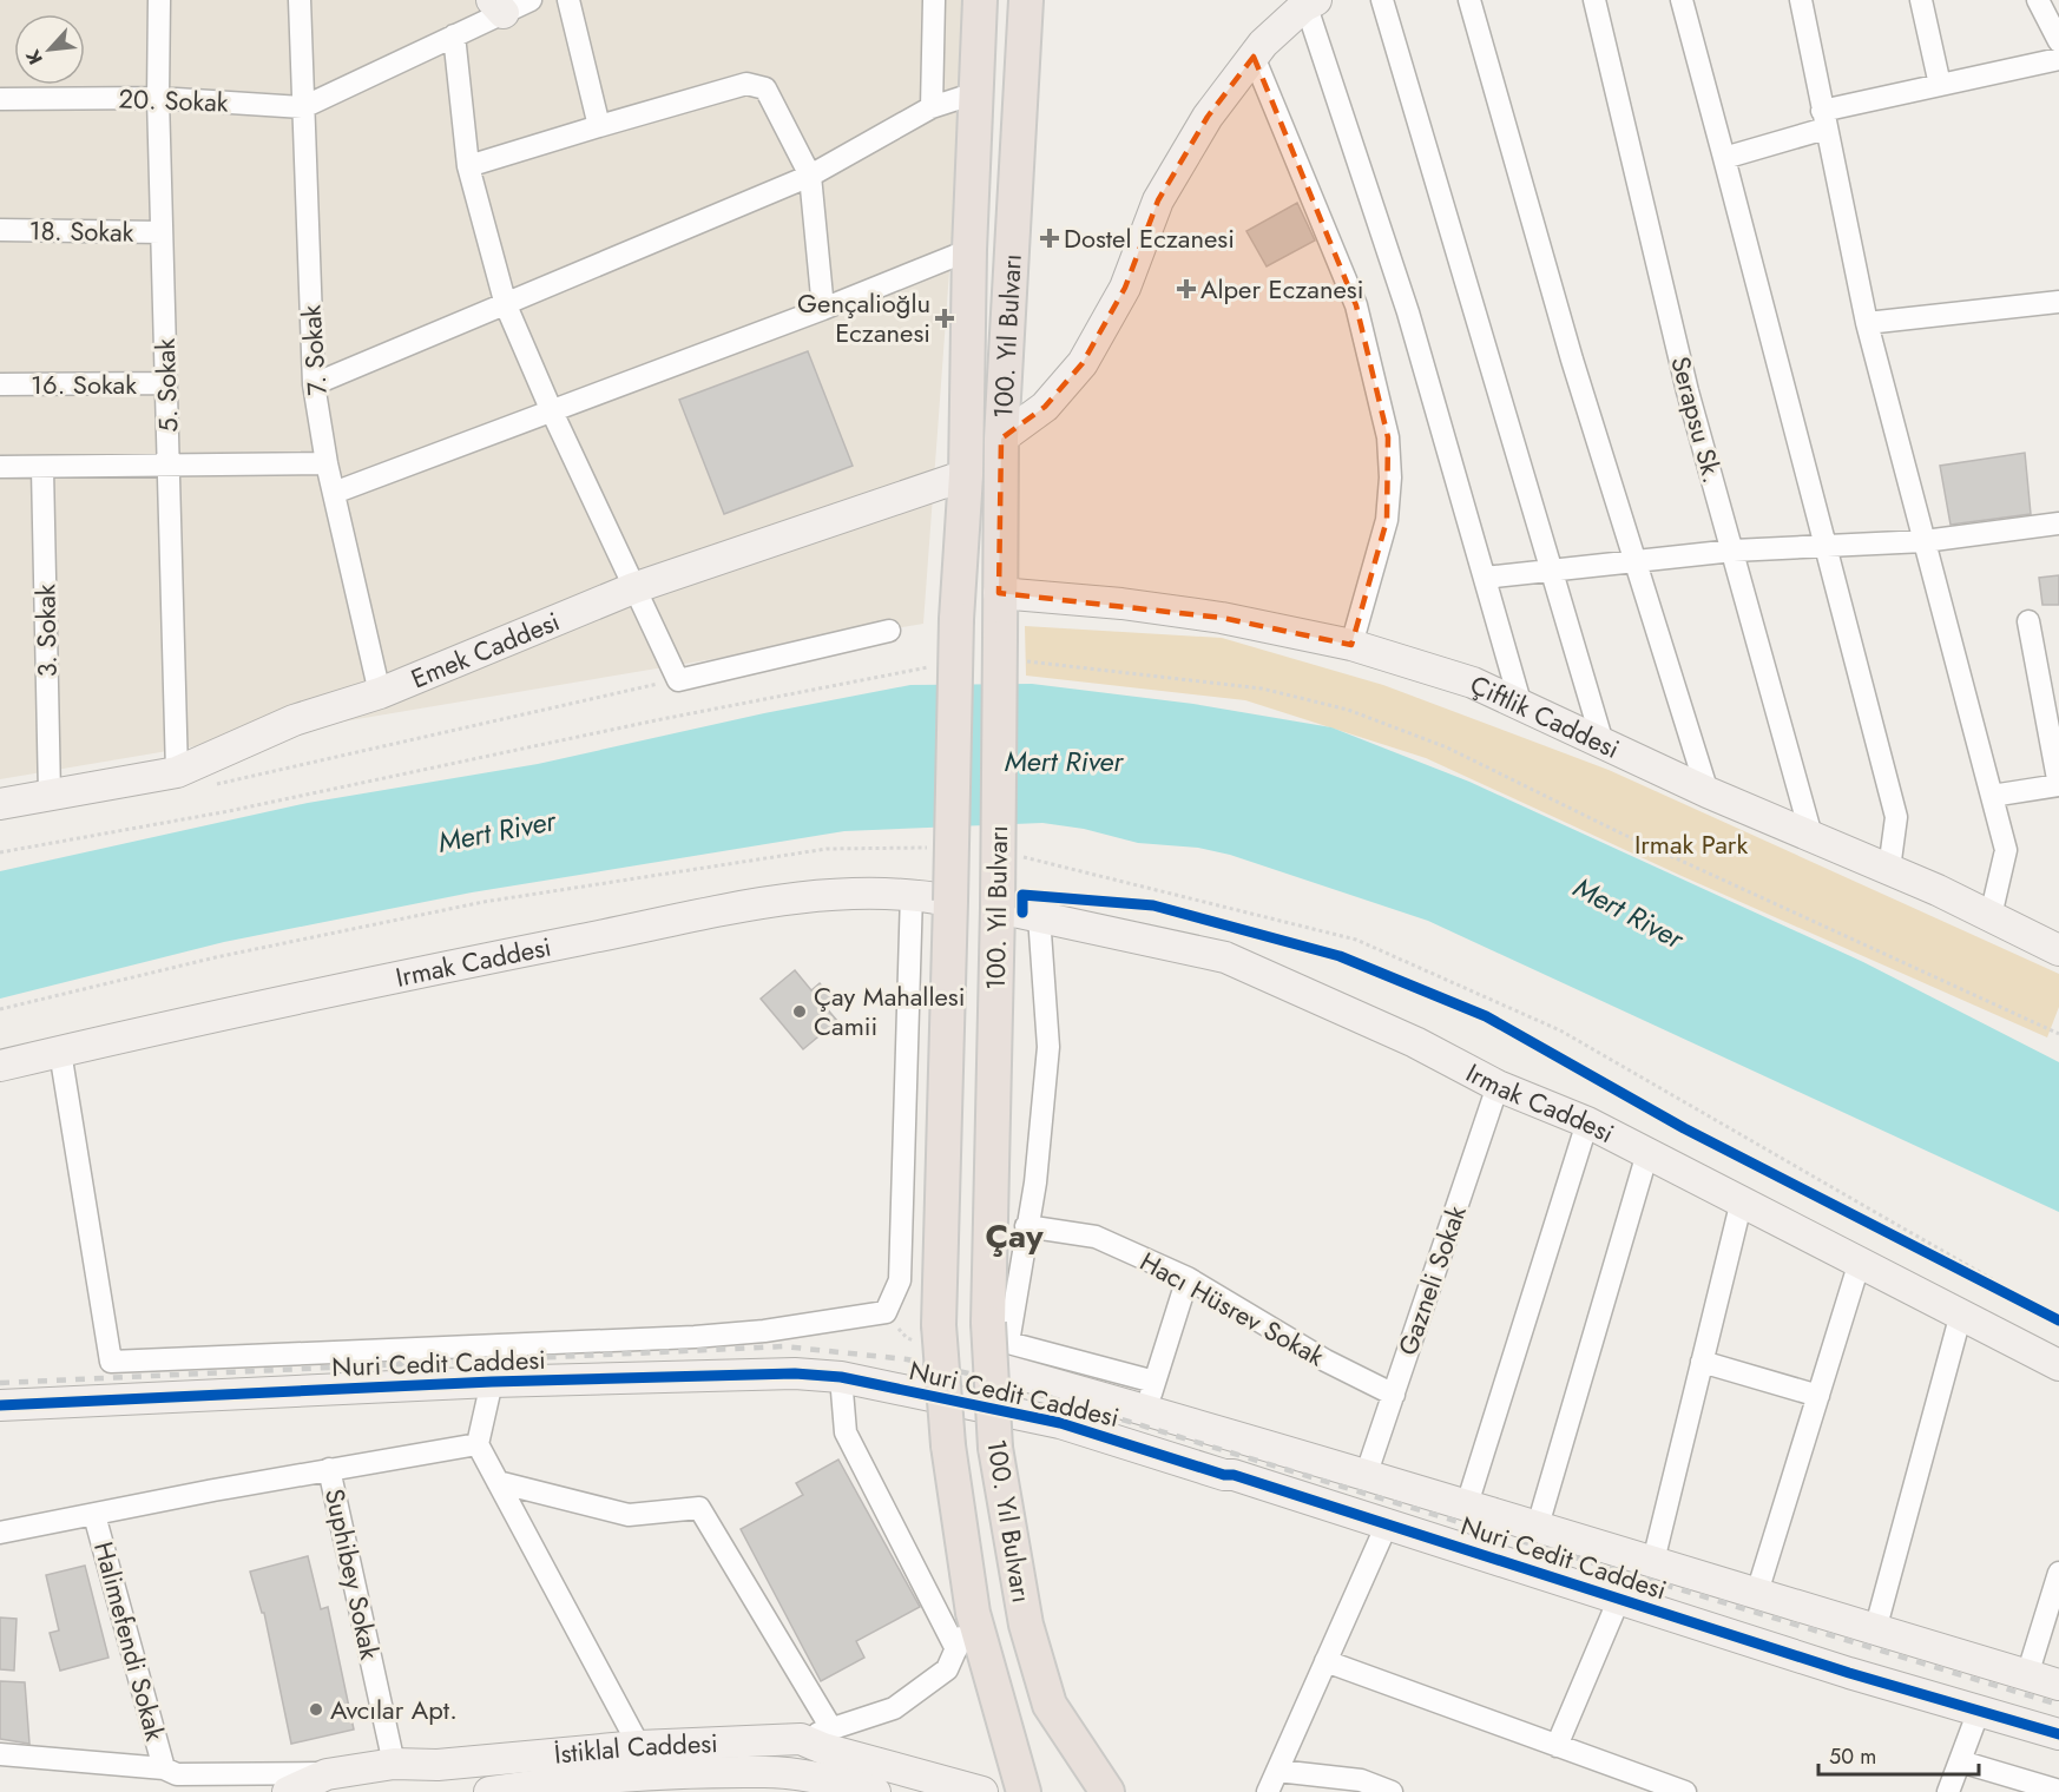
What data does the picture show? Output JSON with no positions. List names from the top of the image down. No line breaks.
{"streets":{"main road":["100. Yıl Bulvarı","Emek Caddesi","Çiftlik Caddesi","Irmak Caddesi","Nuri Cedit Caddesi","İstiklal Caddesi"],"street":["20. Sokak","18. Sokak","7. Sokak","16. Sokak","5. Sokak","Serapsu Sk.","3. Sokak","Gazneli Sokak","Hacı Hüsrev Sokak","Suphibey Sokak","Halimefendi Sokak"]},"crossings":[["20. Sokak","7. Sokak"],["20. Sokak","5. Sokak"],["18. Sokak","5. Sokak"],["100. Yıl Bulvarı","Emek Caddesi"],["100. Yıl Bulvarı","Çiftlik Caddesi"],["100. Yıl Bulvarı","Irmak Caddesi"],["7. Sokak","Emek Caddesi"],["16. Sokak","5. Sokak"],["5. Sokak","Emek Caddesi"],["Serapsu Sk.","Çiftlik Caddesi"],["3. Sokak","Emek Caddesi"],["Irmak Caddesi","Gazneli Sokak"],["Irmak Caddesi","Nuri Cedit Caddesi"],["Gazneli Sokak","Hacı Hüsrev Sokak"],["Gazneli Sokak","Nuri Cedit Caddesi"],["Suphibey Sokak","İstiklal Caddesi"]],"districts":["Çay"],"water":["Mert River"],"parks":["Irmak Park"],"places":{"health":["Dostel Eczanesi","Alper Eczanesi","Gençalioğlu Eczanesi"],"other":["Çay Mahallesi Camii","Avcılar Apt."]},"scale_bar":"50 m","north":"bottom left"}
